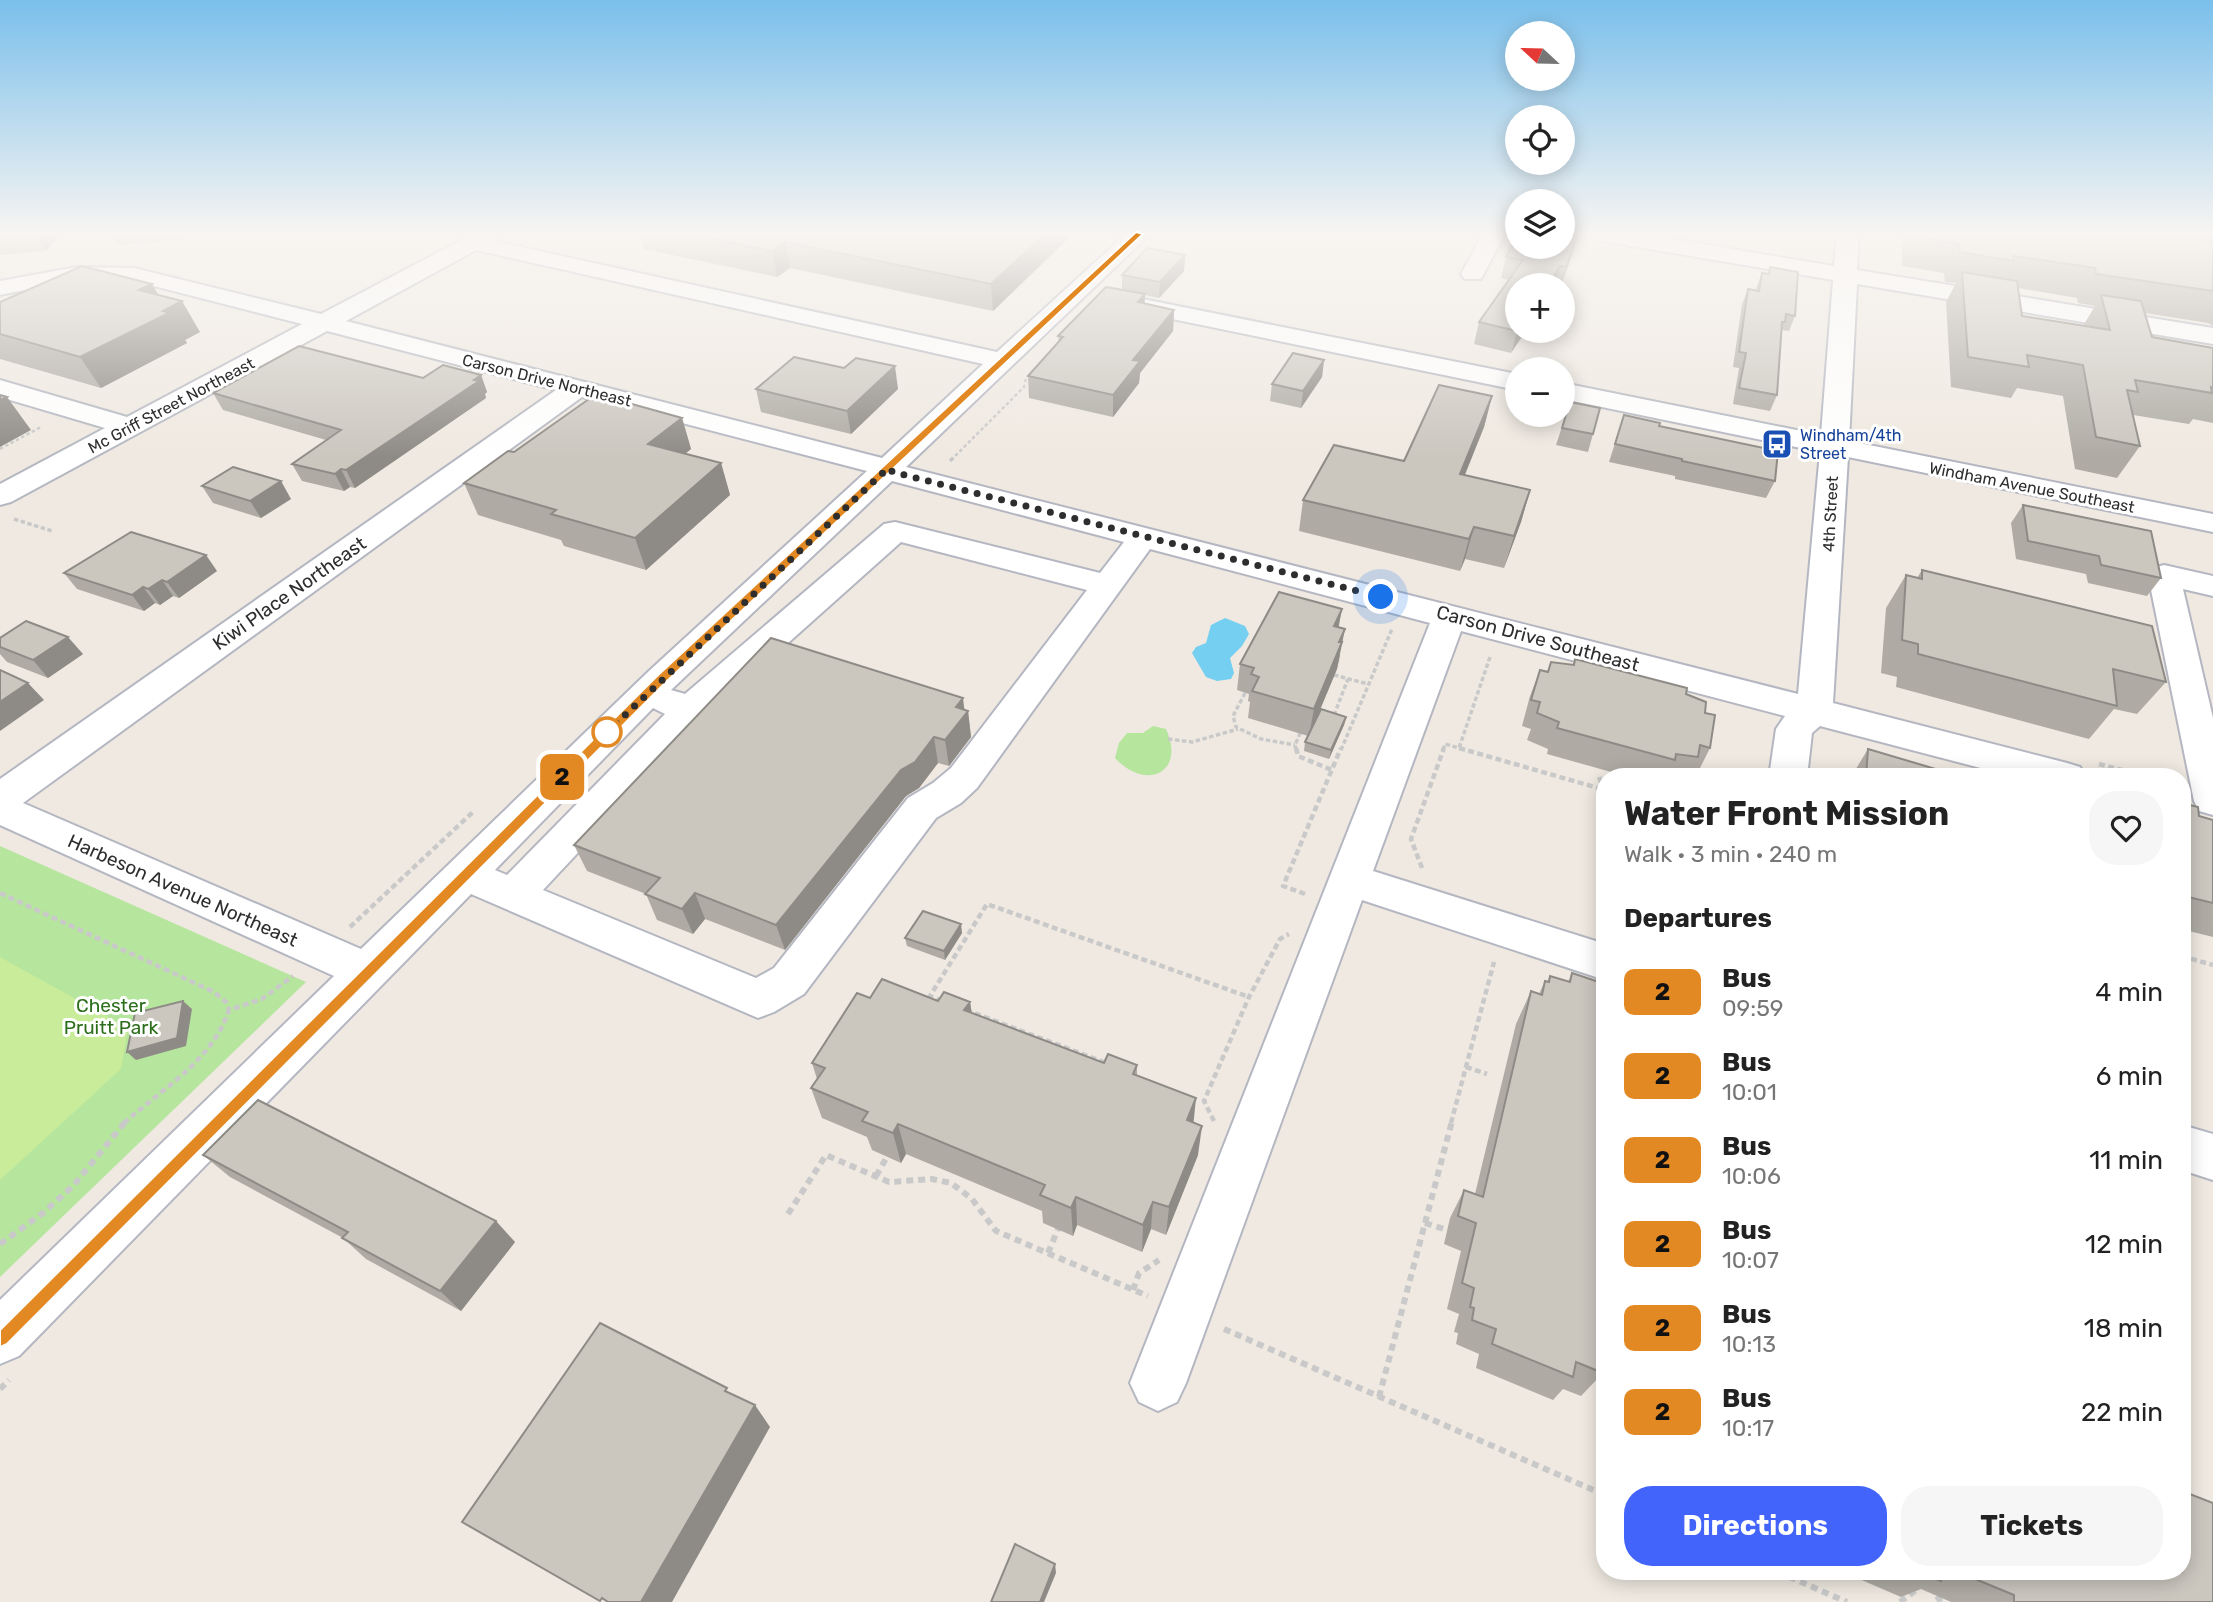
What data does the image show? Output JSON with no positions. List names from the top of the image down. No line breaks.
{"streets":{"street":["Carson Drive Northeast","Mc Griff Street Northeast","Windham Avenue Southeast","4th Street","Kiwi Place Northeast","Carson Drive Southeast","Harbeson Avenue Northeast"]},"crossings":[["Carson Drive Northeast","Mc Griff Street Northeast"],["Carson Drive Northeast","Kiwi Place Northeast"],["Carson Drive Northeast","Carson Drive Southeast"],["Windham Avenue Southeast","4th Street"],["4th Street","Carson Drive Southeast"]],"parks":["Chester Pruitt Park"],"places":{"bus stop":["Windham/4th Street"]},"lines":["bus line 2"],"north":"left","page":{"on_map":"2","map_buttons":["+","−"],"heading":[["Water Front Mission","Walk · 3 min · 240 m"],"Departures"],"list":[{"mark":"2","name":"Bus","note":"09:59","value":"4 min"},{"mark":"2","name":"Bus","note":"10:01","value":"6 min"},{"mark":"2","name":"Bus","note":"10:06","value":"11 min"},{"mark":"2","name":"Bus","note":"10:07","value":"12 min"},{"mark":"2","name":"Bus","note":"10:13","value":"18 min"},{"mark":"2","name":"Bus","note":"10:17","value":"22 min"}],"buttons":["Directions","Tickets"]}}
